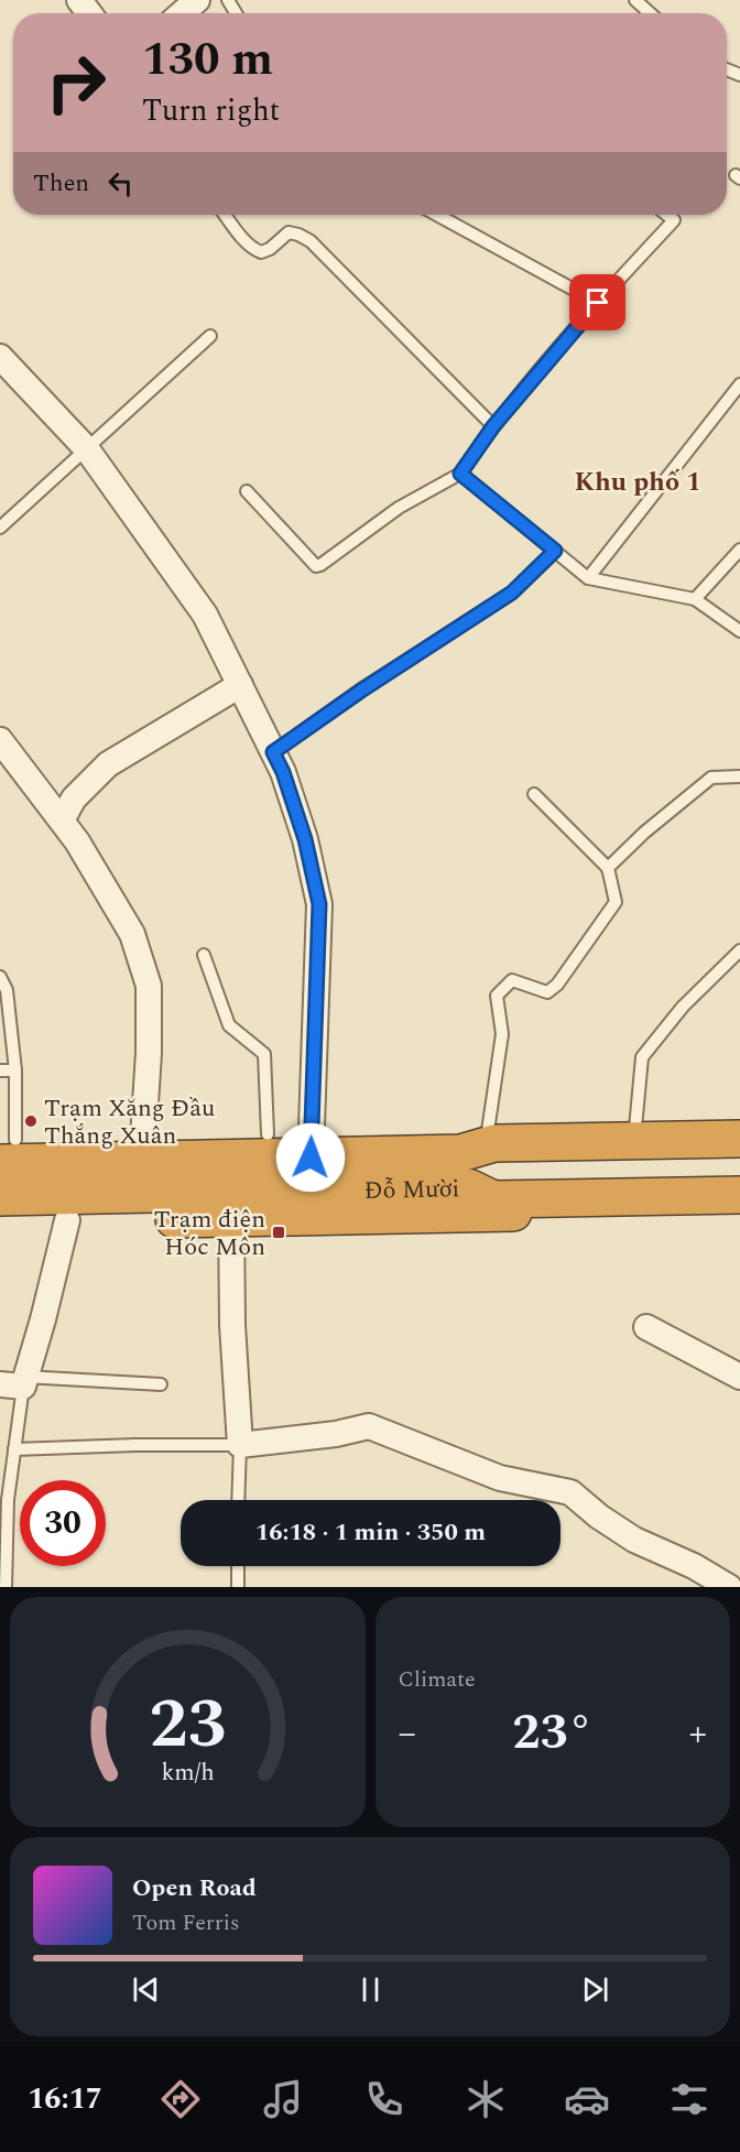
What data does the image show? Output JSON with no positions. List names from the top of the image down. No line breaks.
{"streets":{"highway":["Đỗ Mười"]},"districts":["Khu phố 1"],"places":{"other":["Trạm Xăng Đầu Thắng Xuân"],"transit":["Trạm điện Hóc Môn"]},"page":{"turn":["130 m","Turn right"],"then":"Then","limit":"30","trip":"16:18 · 1 min · 350 m","tile":"Climate","heat":["−","23°","+"],"song":["Open Road","Tom Ferris"],"tabs":"16:17","gauge":["23","km/h"]}}
